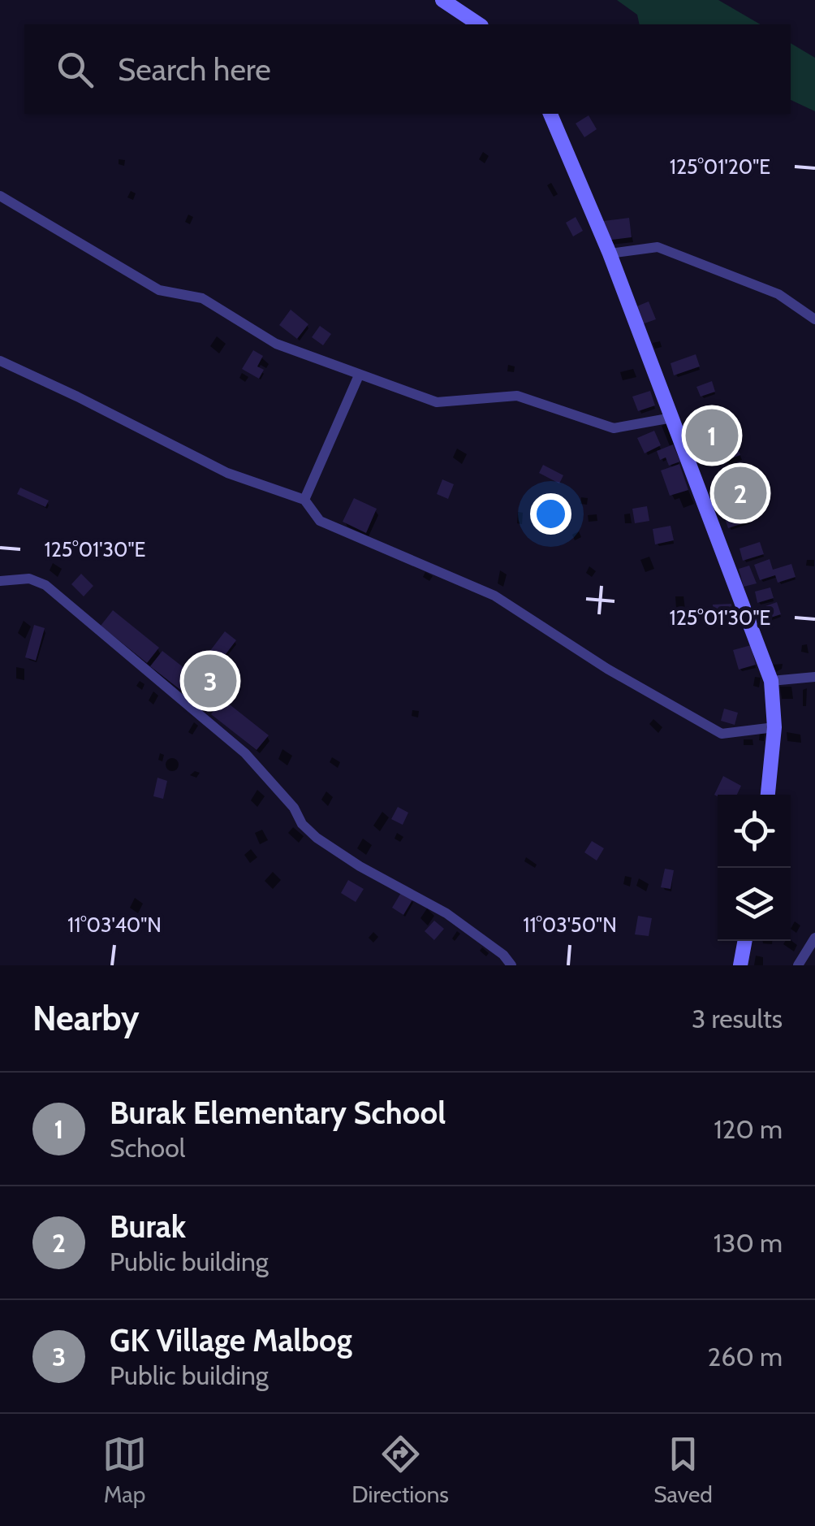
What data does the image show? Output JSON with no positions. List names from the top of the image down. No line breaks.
{"page":{"search":"Search here","pins":["1","2","3"],"heading":["Nearby","3 results"],"list":[{"mark":"1","name":"Burak Elementary School","note":"School","value":"120 m"},{"mark":"2","name":"Burak","note":"Public building","value":"130 m"},{"mark":"3","name":"GK Village Malbog","note":"Public building","value":"260 m"}],"nav":["Map","Directions","Saved"]},"coordinates":["125°01'20\"E","125°01'30\"E","11°03'40\"N","11°03'50\"N"]}
